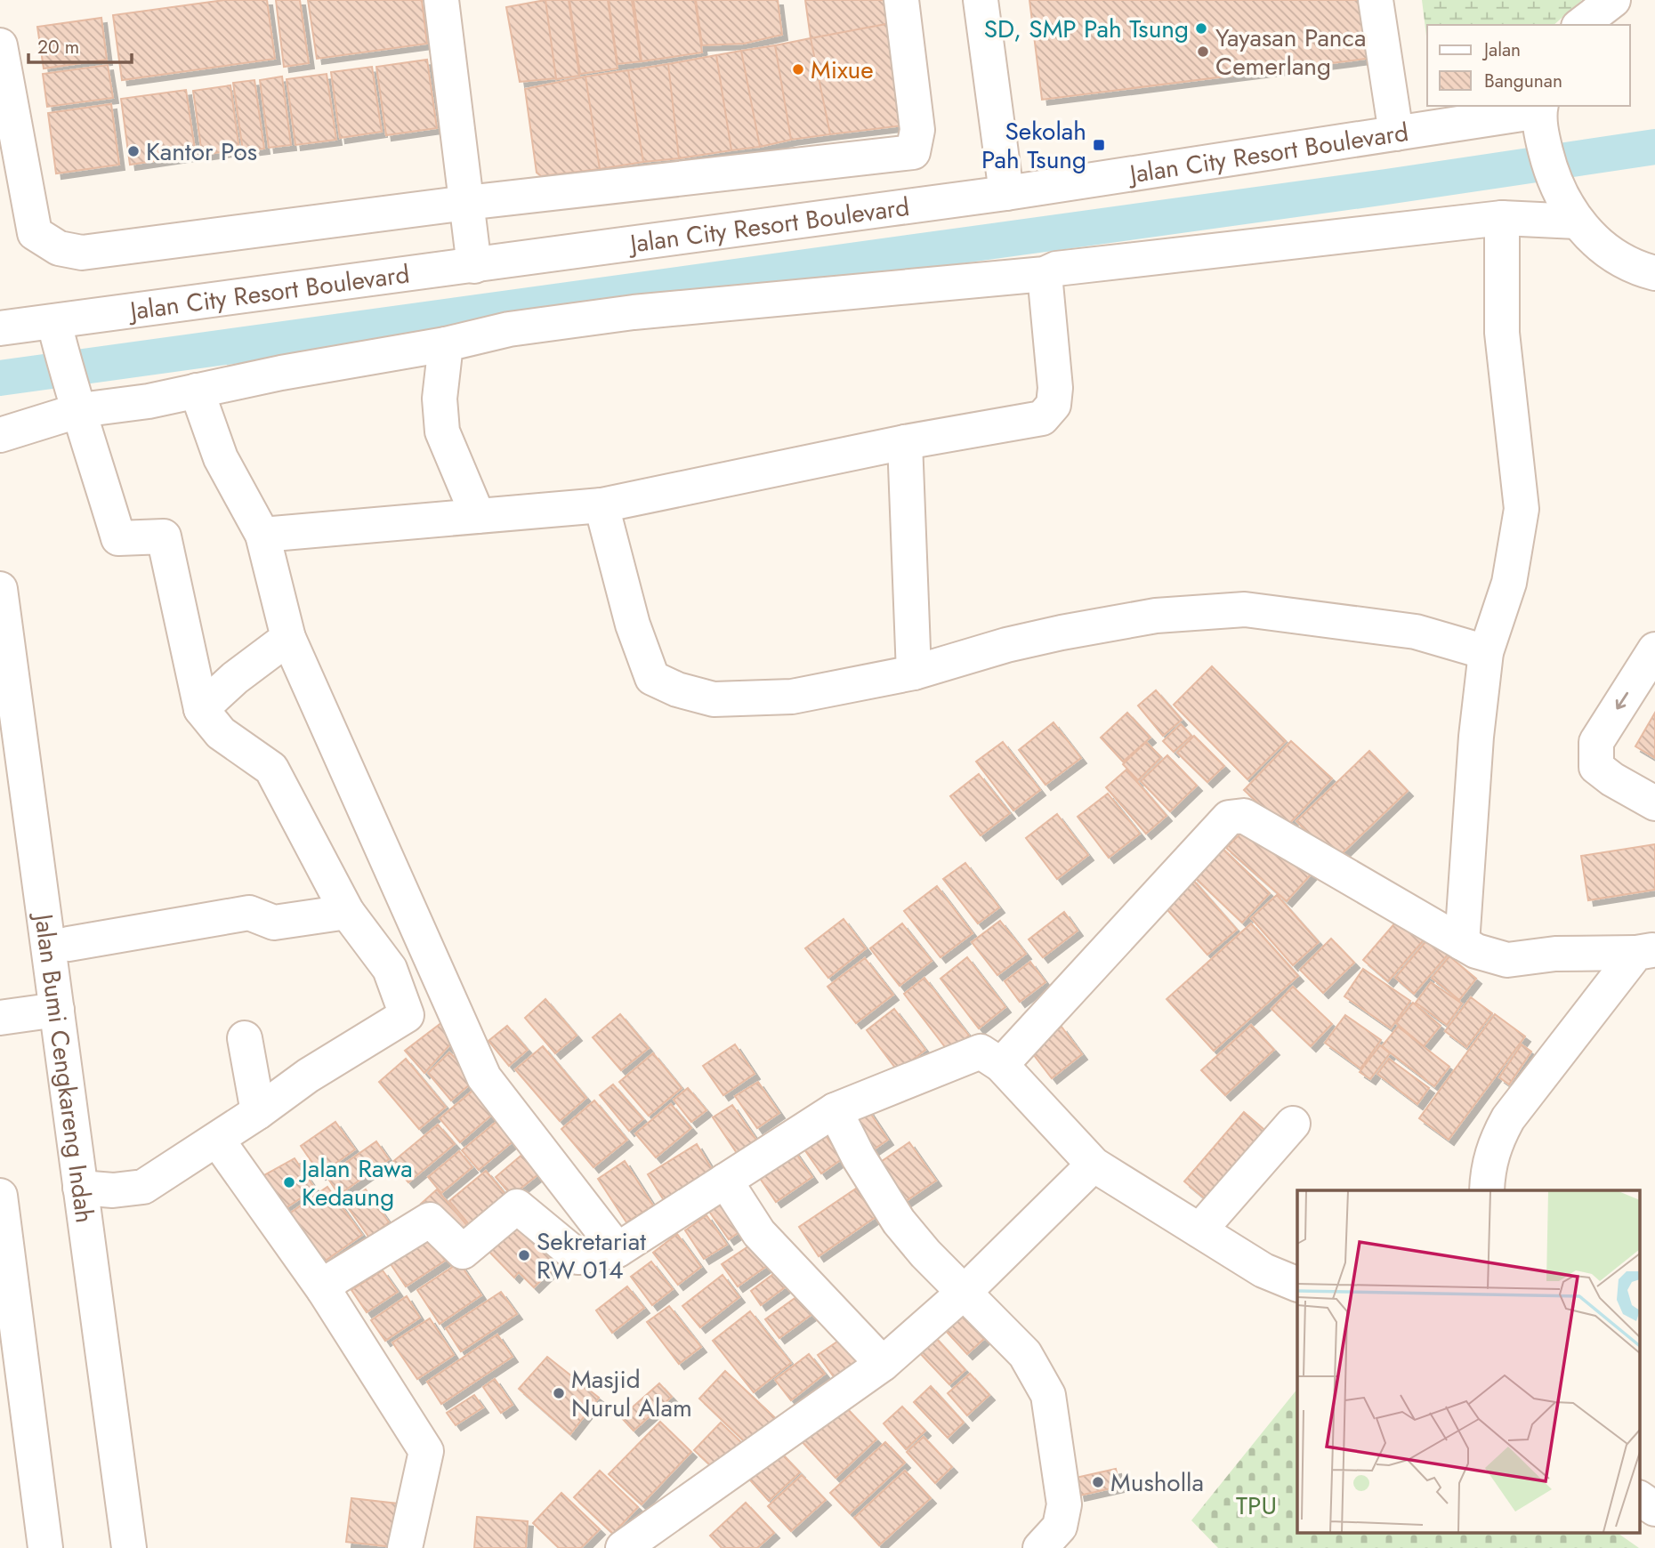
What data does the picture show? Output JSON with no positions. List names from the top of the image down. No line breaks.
{"streets":{"street":["Jalan City Resort Boulevard","Jalan Bumi Cengkareng Indah"]},"parks":["TPU"],"places":{"other":["SD, SMP Pah Tsung","Yayasan Panca Cemerlang","Mixue","Kantor Pos","Jalan Rawa Kedaung","Sekretariat RW 014","Masjid Nurul Alam","Musholla"],"transit":["Sekolah Pah Tsung"]},"legend":["Jalan","Bangunan"],"scale_bar":"20 m"}
